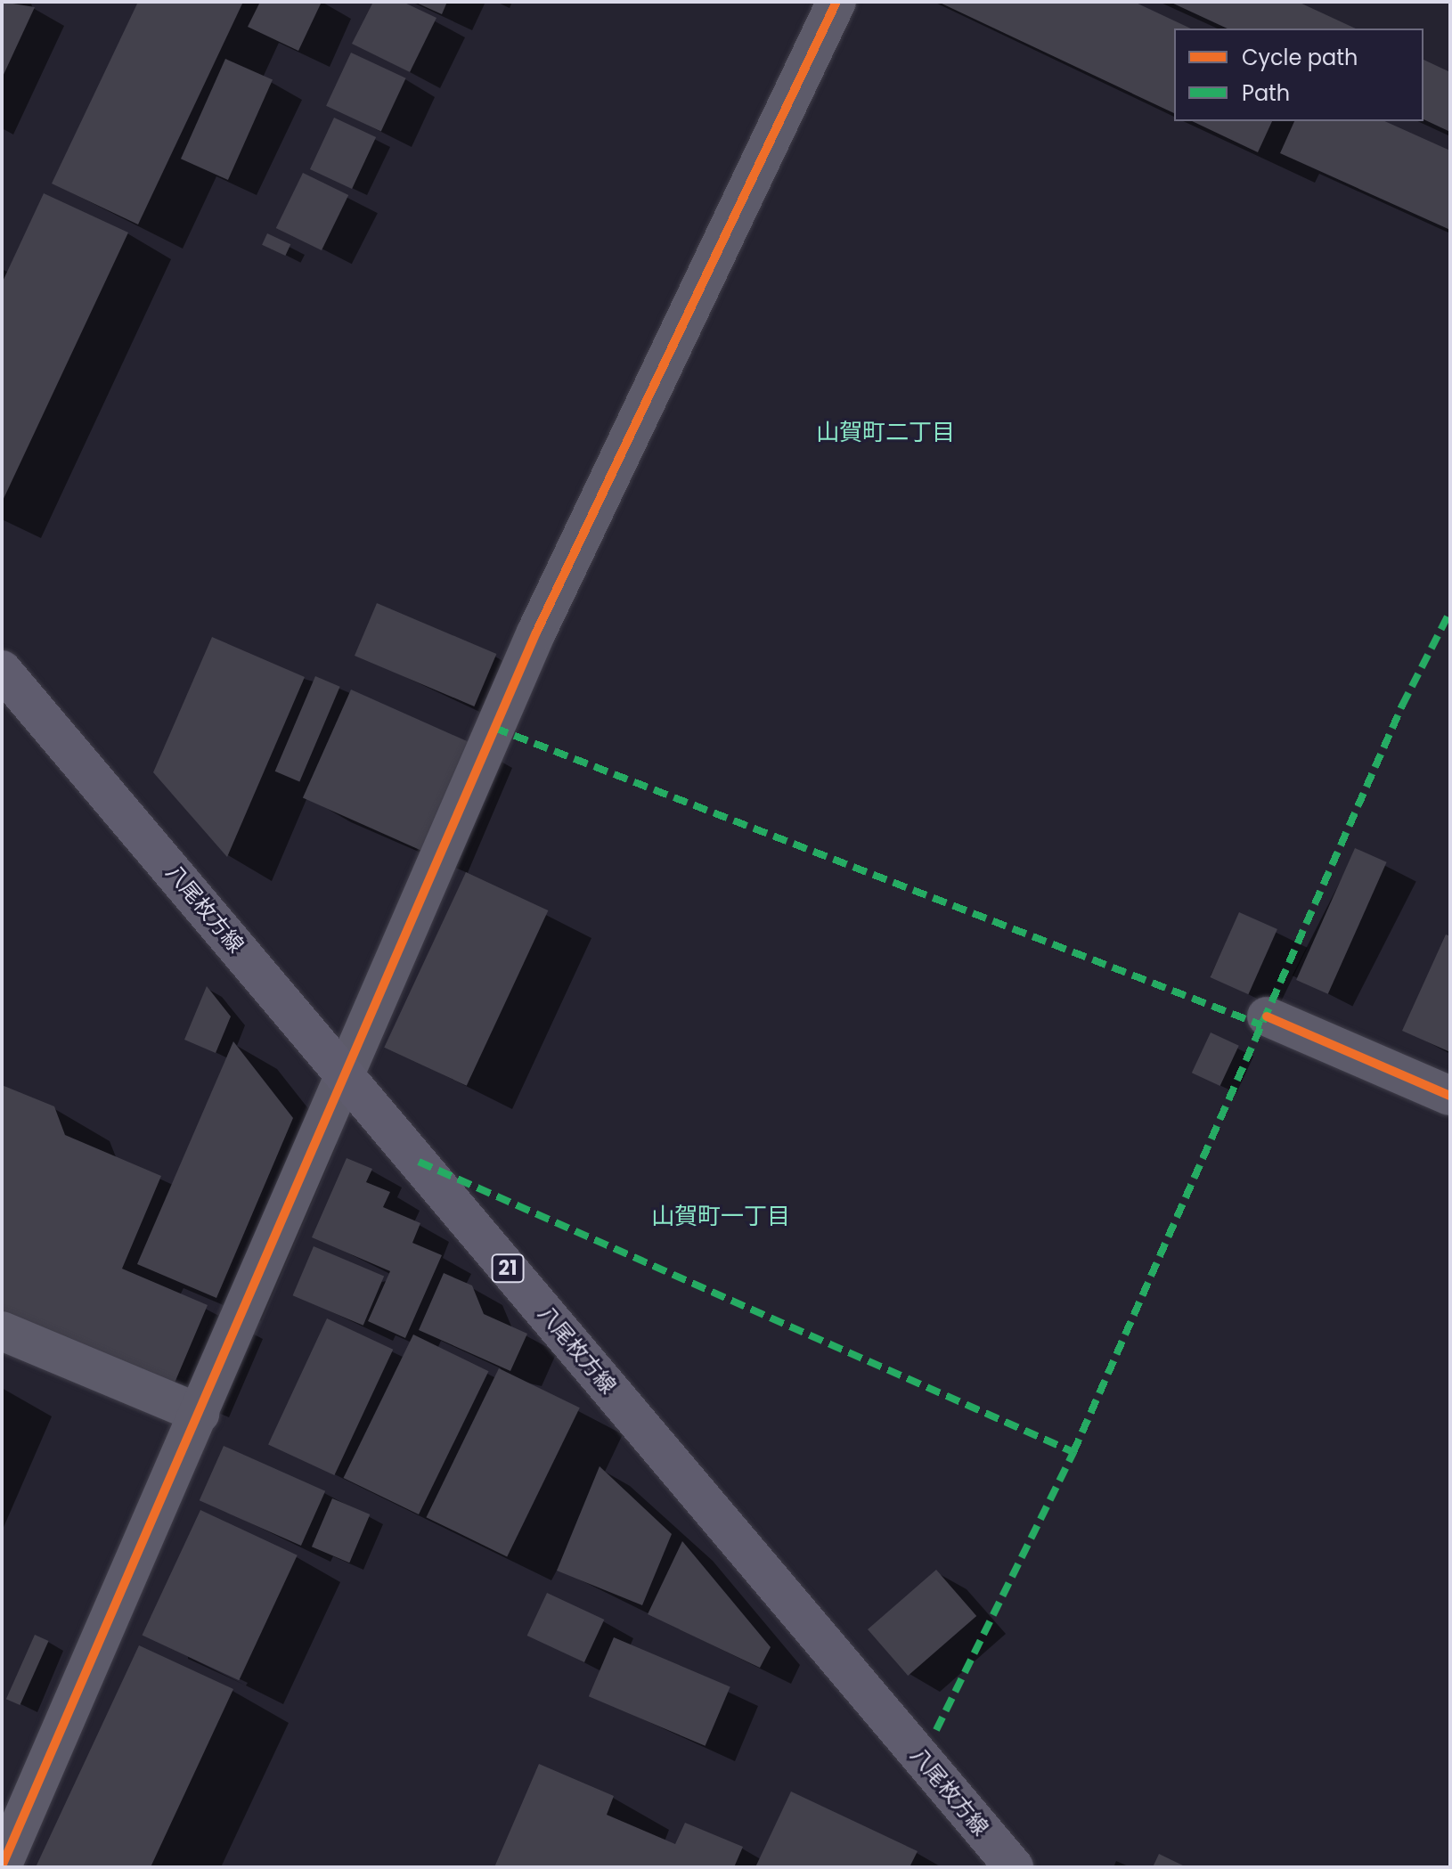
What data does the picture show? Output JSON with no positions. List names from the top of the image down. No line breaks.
{"streets":{"main road":["八尾枚方線","21"]},"districts":["山賀町二丁目","山賀町一丁目"],"legend":["Cycle path","Path"]}
